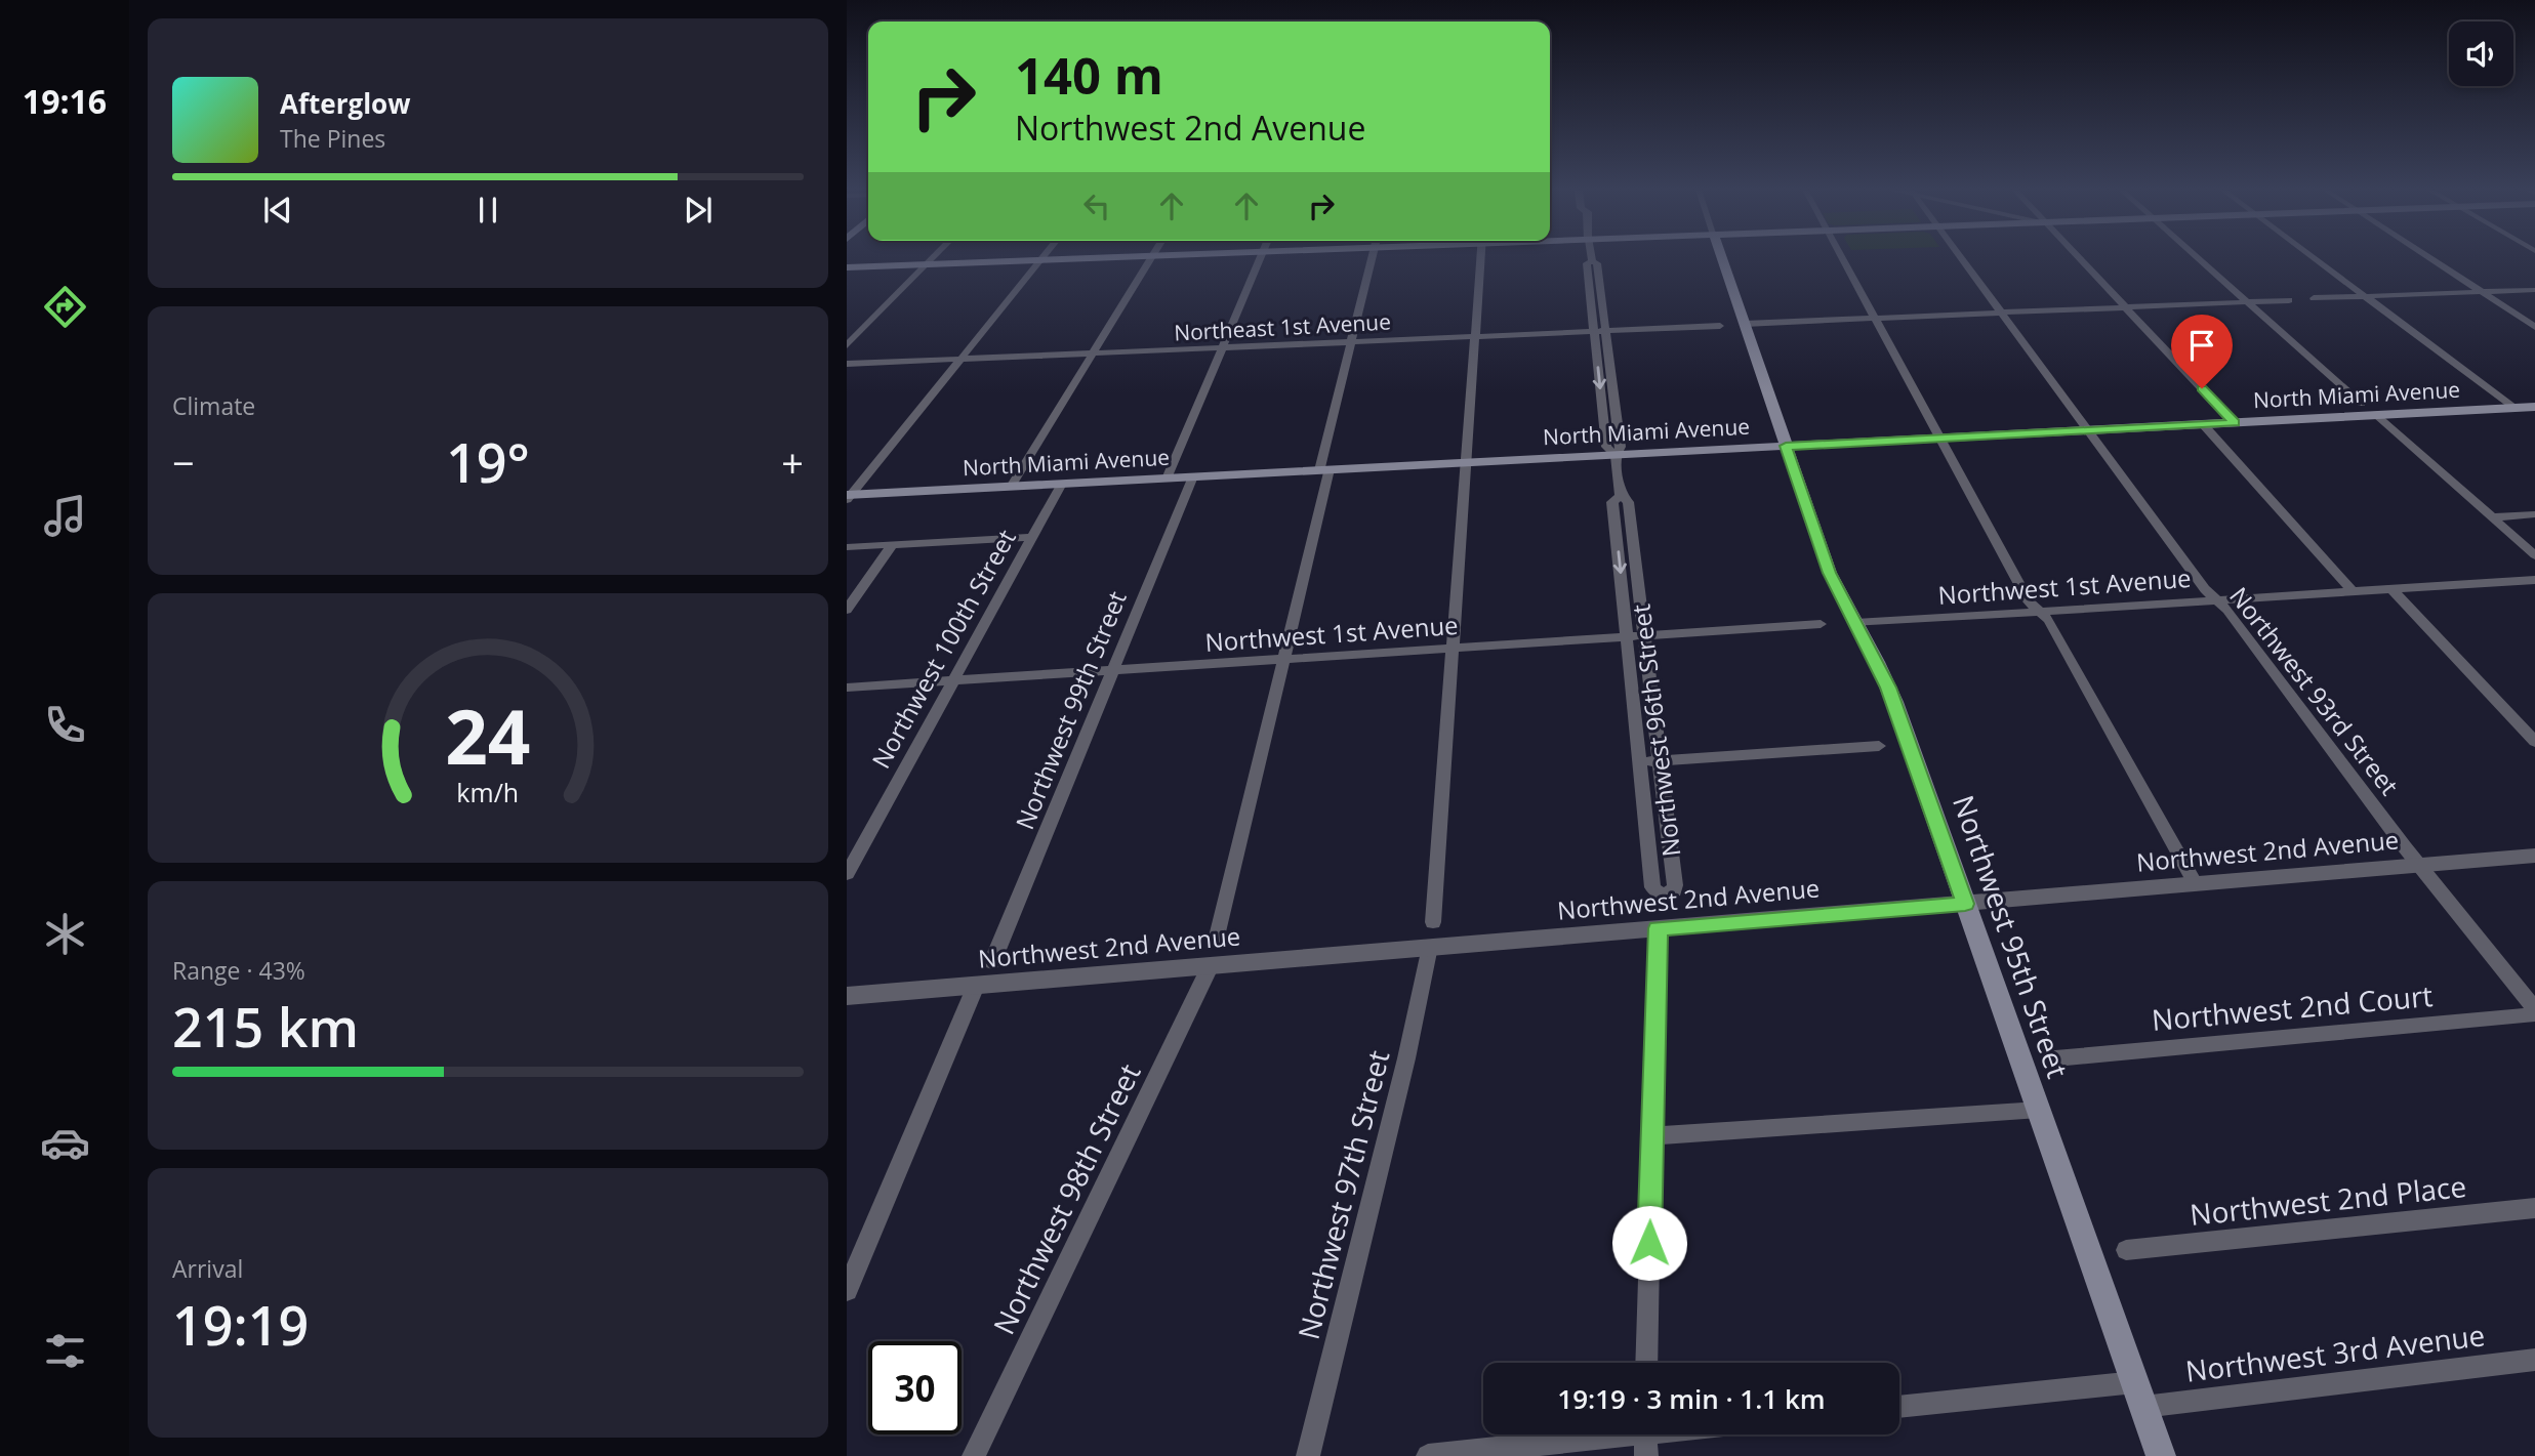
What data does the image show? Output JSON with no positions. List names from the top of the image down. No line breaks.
{"streets":{"main road":["North Miami Avenue","Northwest 95th Street"],"street":["Northeast 1st Avenue","Northwest 1st Avenue","Northwest 100th Street","Northwest 93rd Street","Northwest 99th Street","Northwest 96th Street","Northwest 2nd Avenue","Northwest 2nd Court","Northwest 97th Street","Northwest 98th Street","Northwest 2nd Place","Northwest 3rd Avenue"]},"crossings":[["North Miami Avenue","Northwest 100th Street"],["North Miami Avenue","Northwest 93rd Street"],["North Miami Avenue","Northwest 99th Street"],["North Miami Avenue","Northwest 96th Street"],["North Miami Avenue","Northwest 95th Street"],["Northwest 1st Avenue","Northwest 100th Street"],["Northwest 1st Avenue","Northwest 93rd Street"],["Northwest 1st Avenue","Northwest 99th Street"],["Northwest 1st Avenue","Northwest 96th Street"],["Northwest 1st Avenue","Northwest 95th Street"],["Northwest 93rd Street","Northwest 2nd Avenue"],["Northwest 93rd Street","Northwest 2nd Court"],["Northwest 2nd Avenue","Northwest 95th Street"],["Northwest 2nd Avenue","Northwest 97th Street"],["Northwest 2nd Avenue","Northwest 98th Street"],["Northwest 95th Street","Northwest 3rd Avenue"]],"page":{"tabs":"19:16","turn":["140 m","Northwest 2nd Avenue"],"song":["Afterglow","The Pines"],"tile":["Climate",["Range · 43%","215 km"],["Arrival","19:19"]],"heat":["−","19°","+"],"limit":"30","trip":"19:19 · 3 min · 1.1 km","gauge":["24","km/h"]}}
